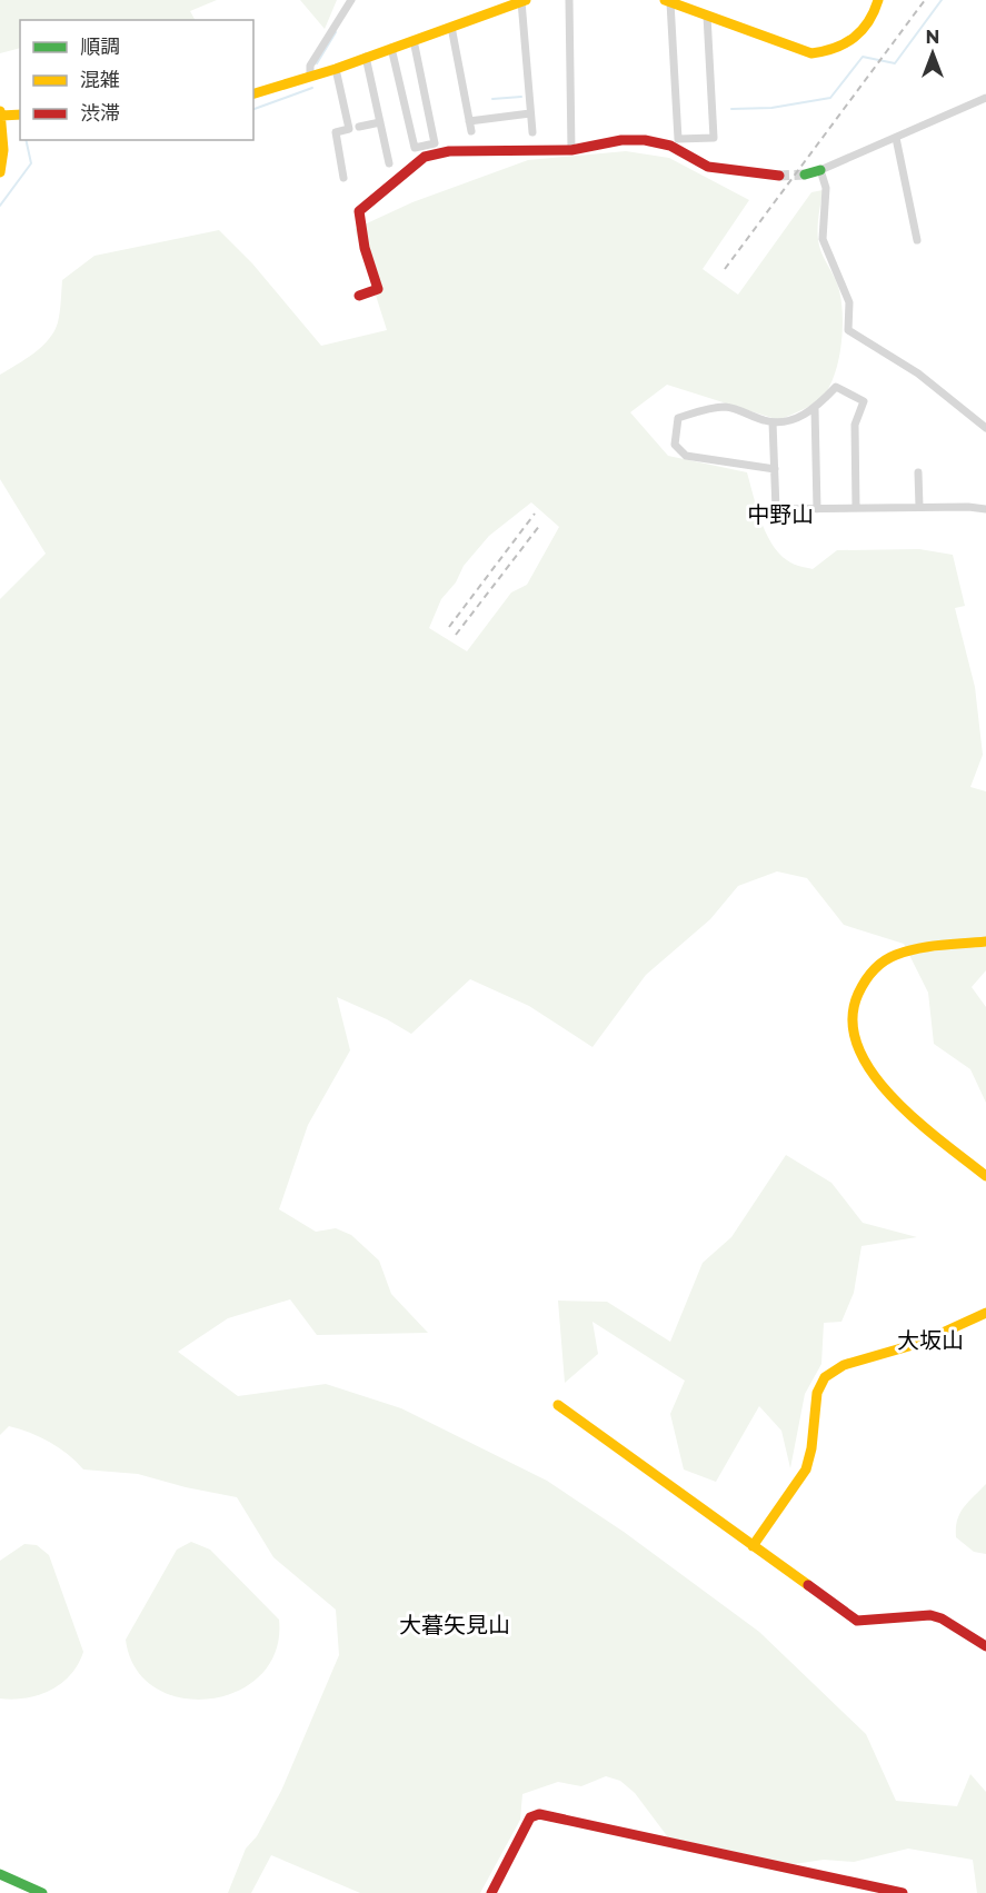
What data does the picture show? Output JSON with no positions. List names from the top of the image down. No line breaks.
{"districts":["中野山","大坂山","大暮矢見山"],"legend":["順調","混雑","渋滞"],"north":"top"}
